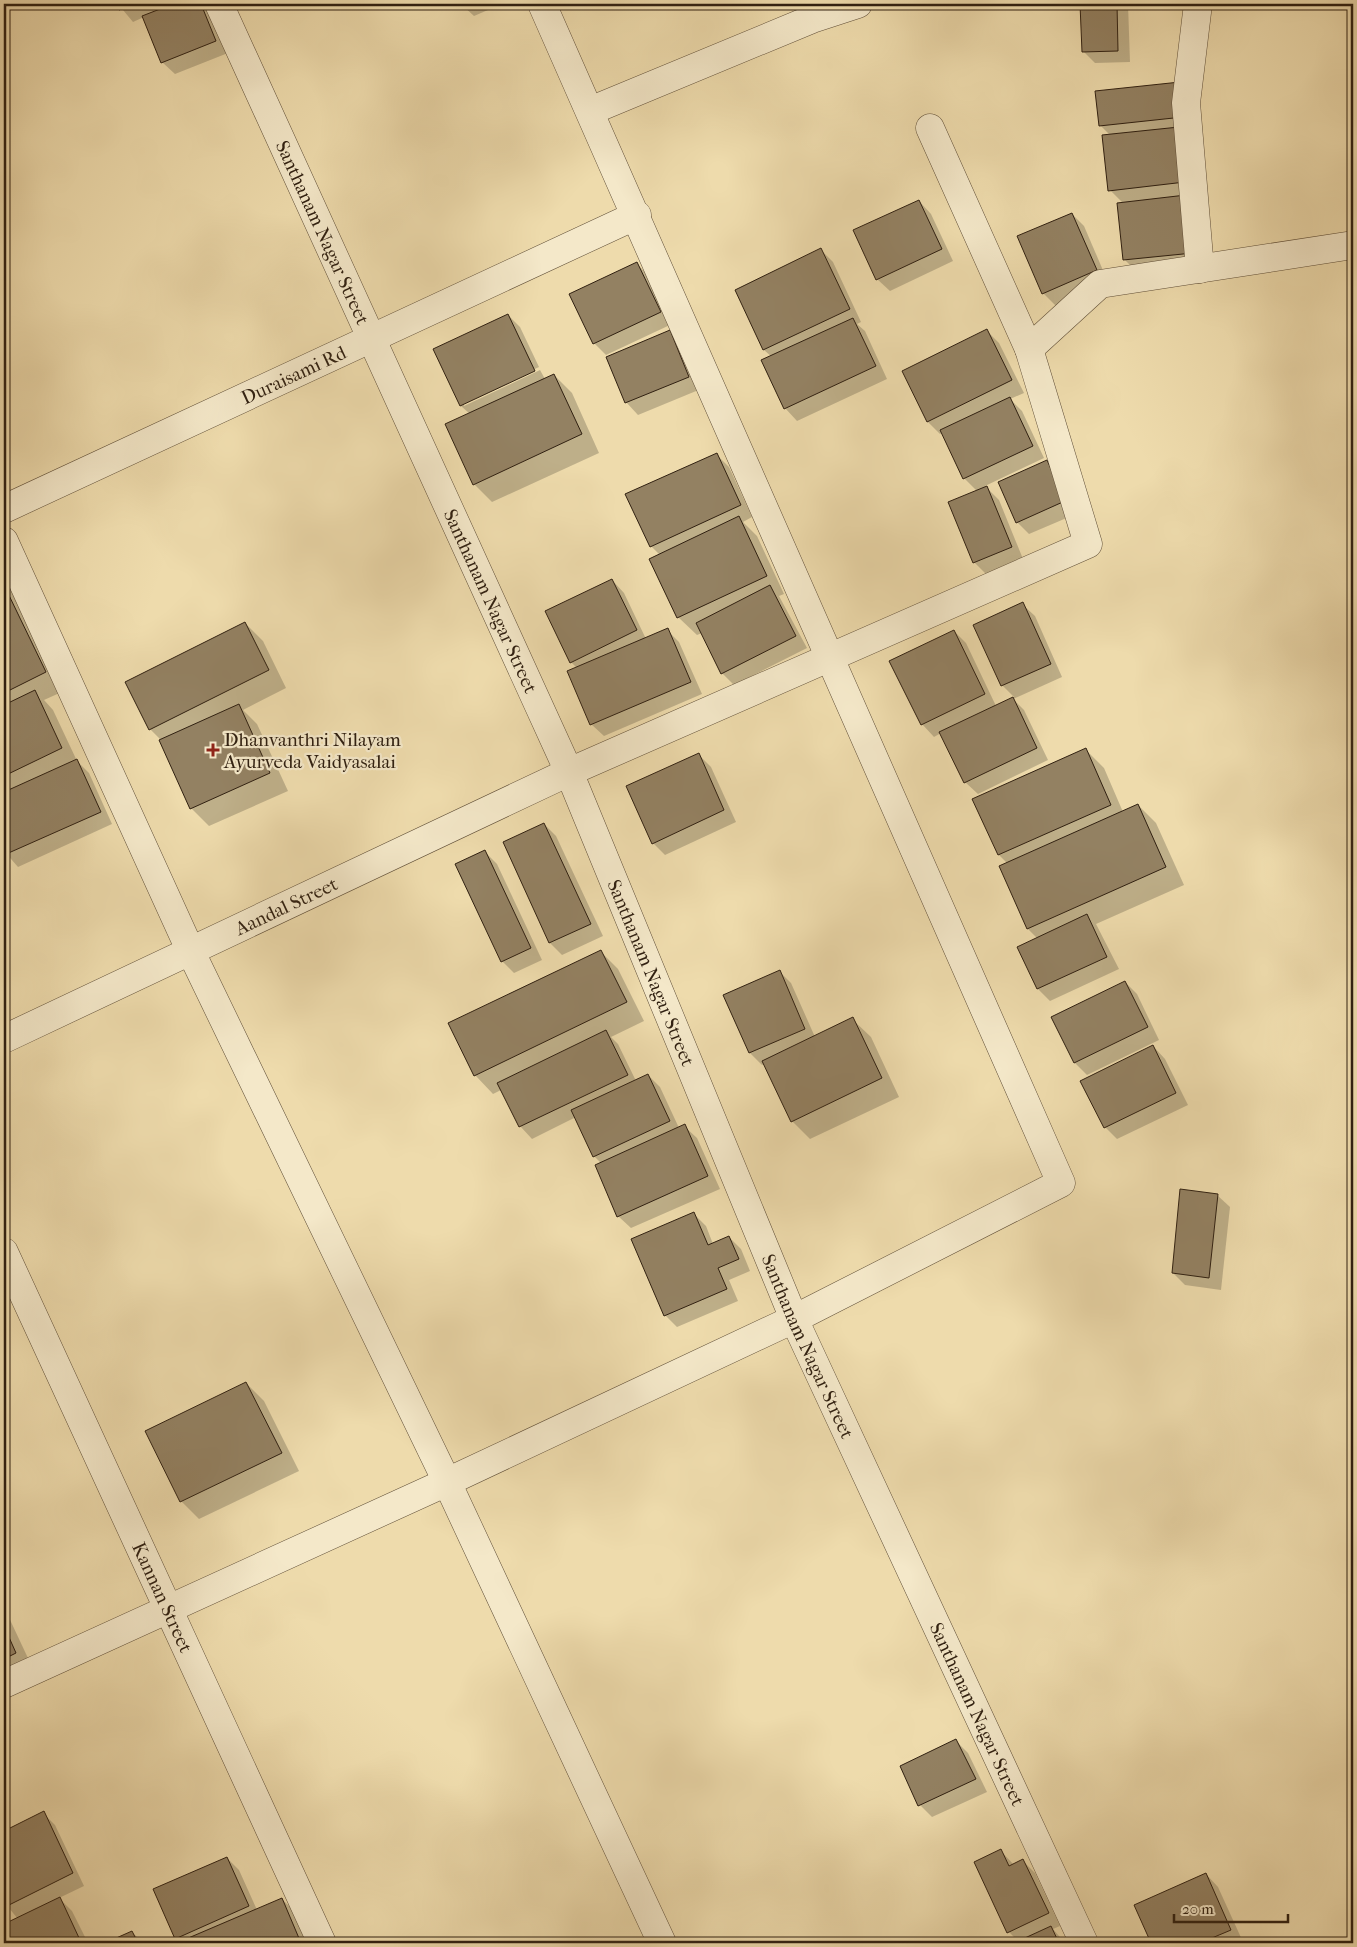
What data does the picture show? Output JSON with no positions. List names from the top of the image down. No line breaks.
{"streets":{"street":["Santhanam Nagar Street","Duraisami Rd","Aandal Street","Kannan Street"]},"crossings":[["Santhanam Nagar Street","Duraisami Rd"],["Santhanam Nagar Street","Aandal Street"]],"places":{"health":["Dhanvanthri Nilayam Ayurveda Vaidyasalai"]},"scale_bar":"20 m"}
